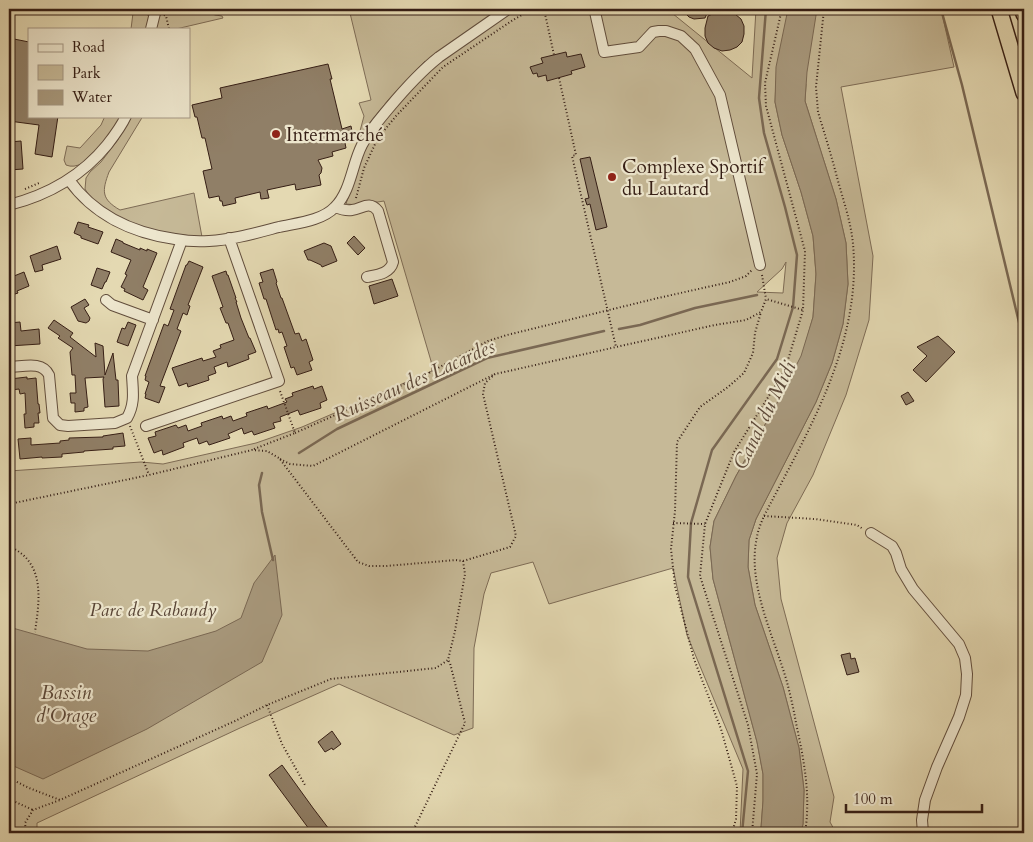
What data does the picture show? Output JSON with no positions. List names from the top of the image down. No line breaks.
{"water":["Ruisseau des Lacardes","Canal du Midi","Bassin d'Orage"],"parks":["Parc de Rabaudy"],"places":["Intermarché","Complexe Sportif du Lautard"],"legend":["Road","Park","Water"],"scale_bar":"100 m"}
